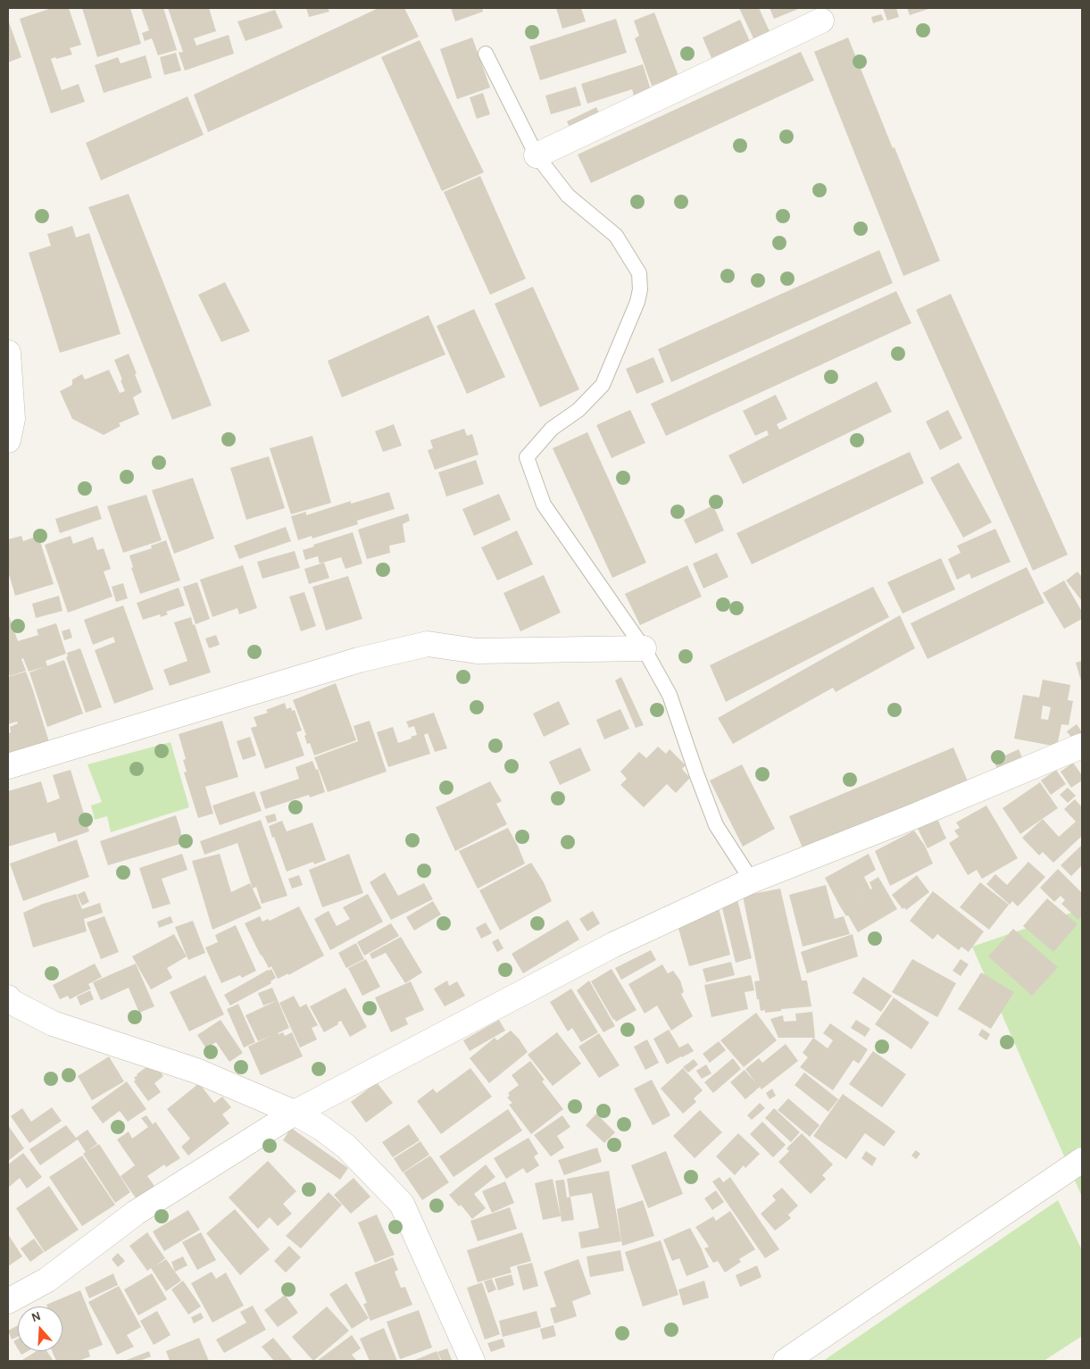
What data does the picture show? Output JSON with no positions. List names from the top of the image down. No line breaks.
{"north":"top"}
